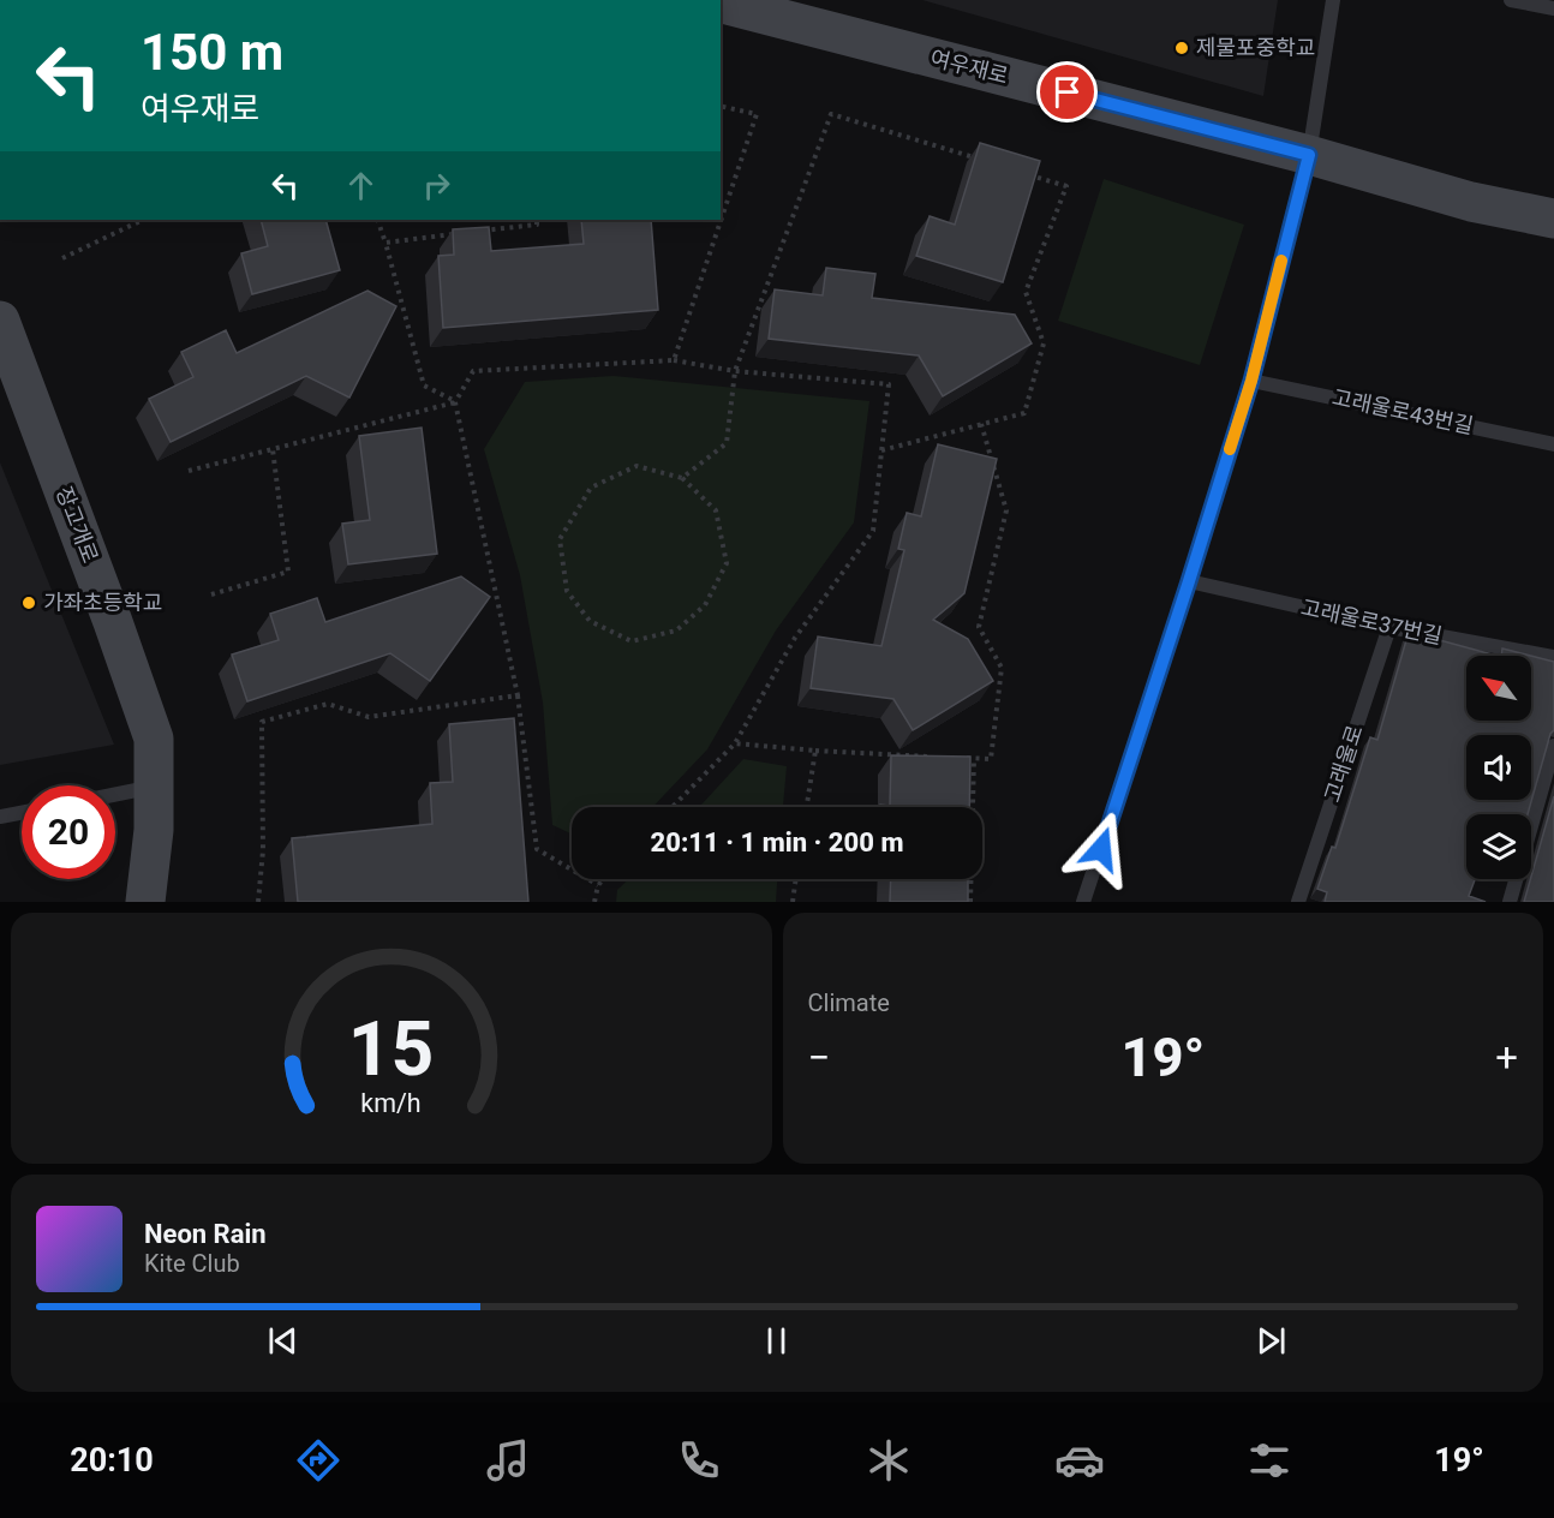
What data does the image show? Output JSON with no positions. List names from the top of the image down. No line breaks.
{"streets":{"street":["여우재로","장고개로"],"lane":["고래울로43번길","고래울로37번길","고래울로"]},"crossings":[["고래울로37번길","고래울로"]],"places":["제물포중학교","가좌초등학교"],"north":"top left","page":{"turn":["150 m","여우재로"],"limit":"20","trip":"20:11 · 1 min · 200 m","tile":"Climate","heat":["−","19°","+"],"song":["Neon Rain","Kite Club"],"tabs":["20:10","19°"],"gauge":["15","km/h"]}}
